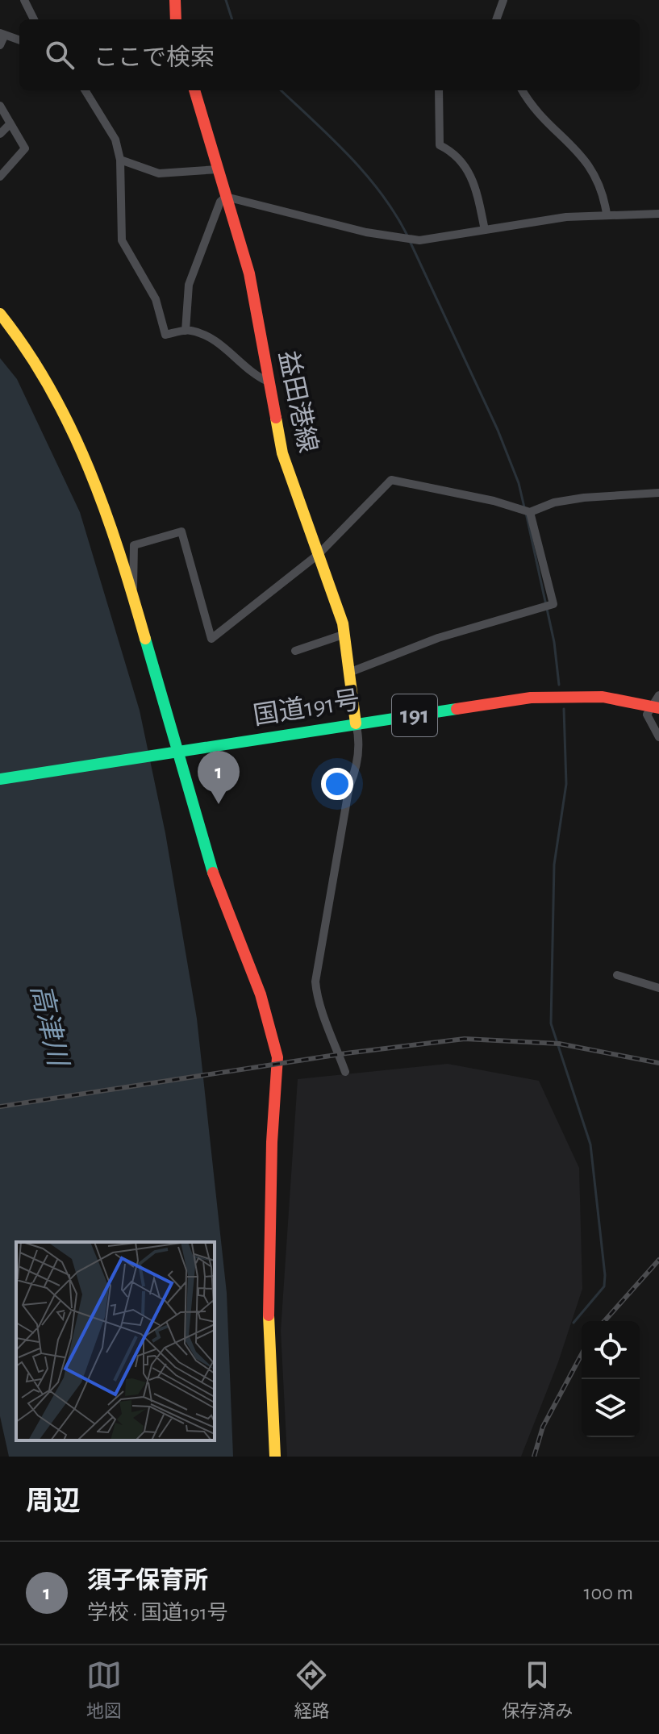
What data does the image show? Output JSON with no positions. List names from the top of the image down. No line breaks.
{"streets":{"main road":["益田港線","国道191号","191"]},"crossings":[["益田港線","国道191号"]],"water":["高津川"],"page":{"search":"ここで検索","pins":"1","heading":"周辺","list":[{"mark":"1","name":"須子保育所","note":"学校 · 国道191号","value":"100 m"}],"nav":["地図","経路","保存済み"]}}
